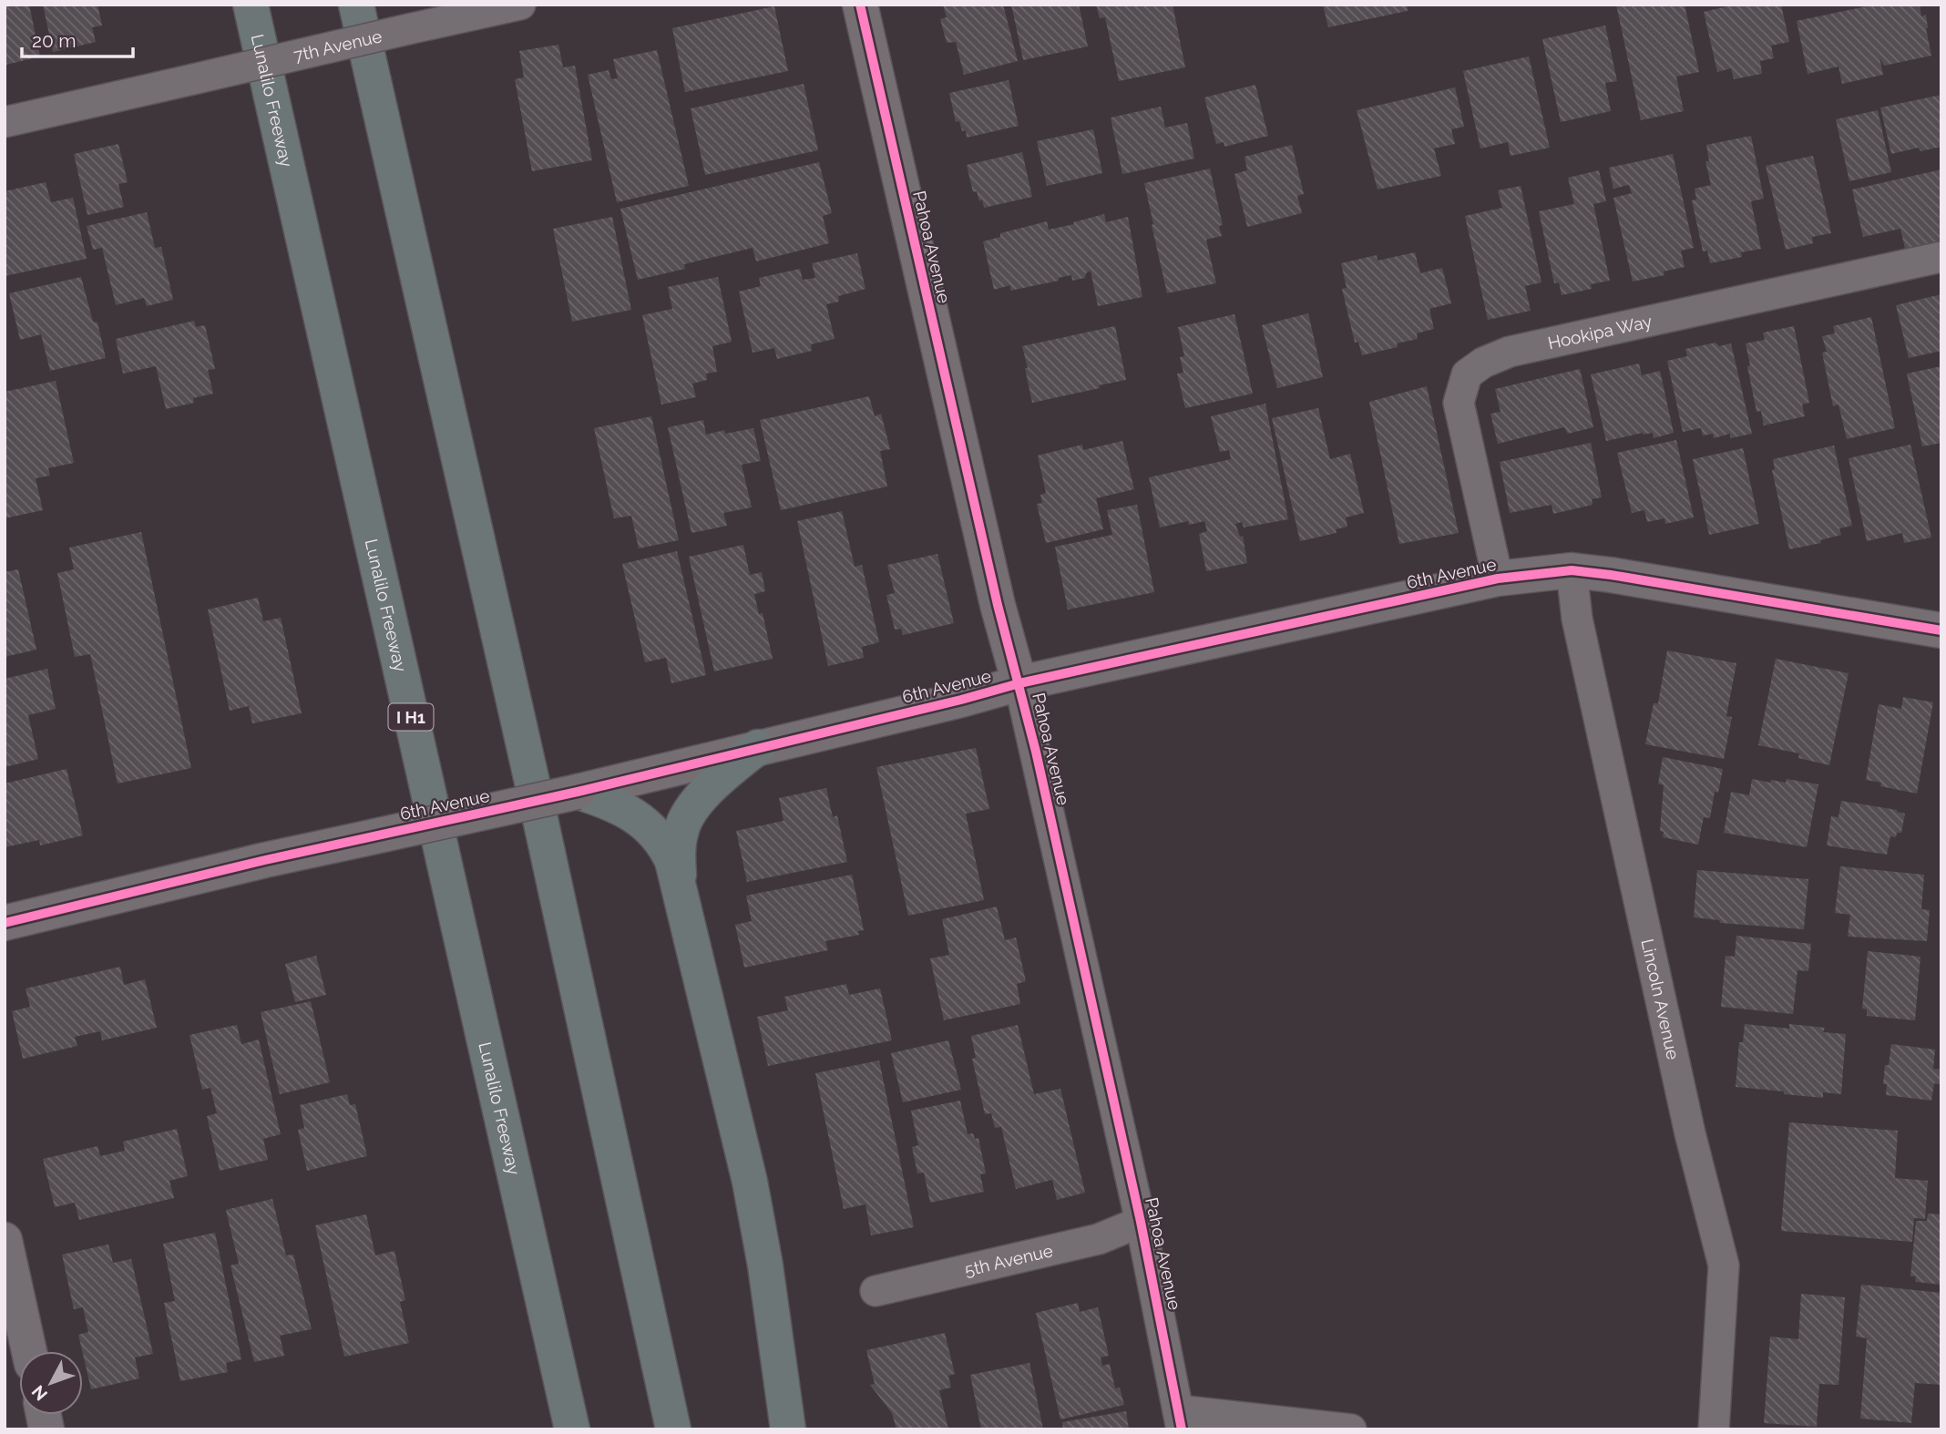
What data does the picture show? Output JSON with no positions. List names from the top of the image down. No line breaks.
{"streets":{"highway":["Lunalilo Freeway","I H1"],"street":["7th Avenue","Pahoa Avenue","Hookipa Way","6th Avenue","Lincoln Avenue","5th Avenue"]},"crossings":[["Pahoa Avenue","6th Avenue"],["Pahoa Avenue","5th Avenue"],["Hookipa Way","6th Avenue"],["6th Avenue","Lincoln Avenue"]],"scale_bar":"20 m","north":"bottom left"}
